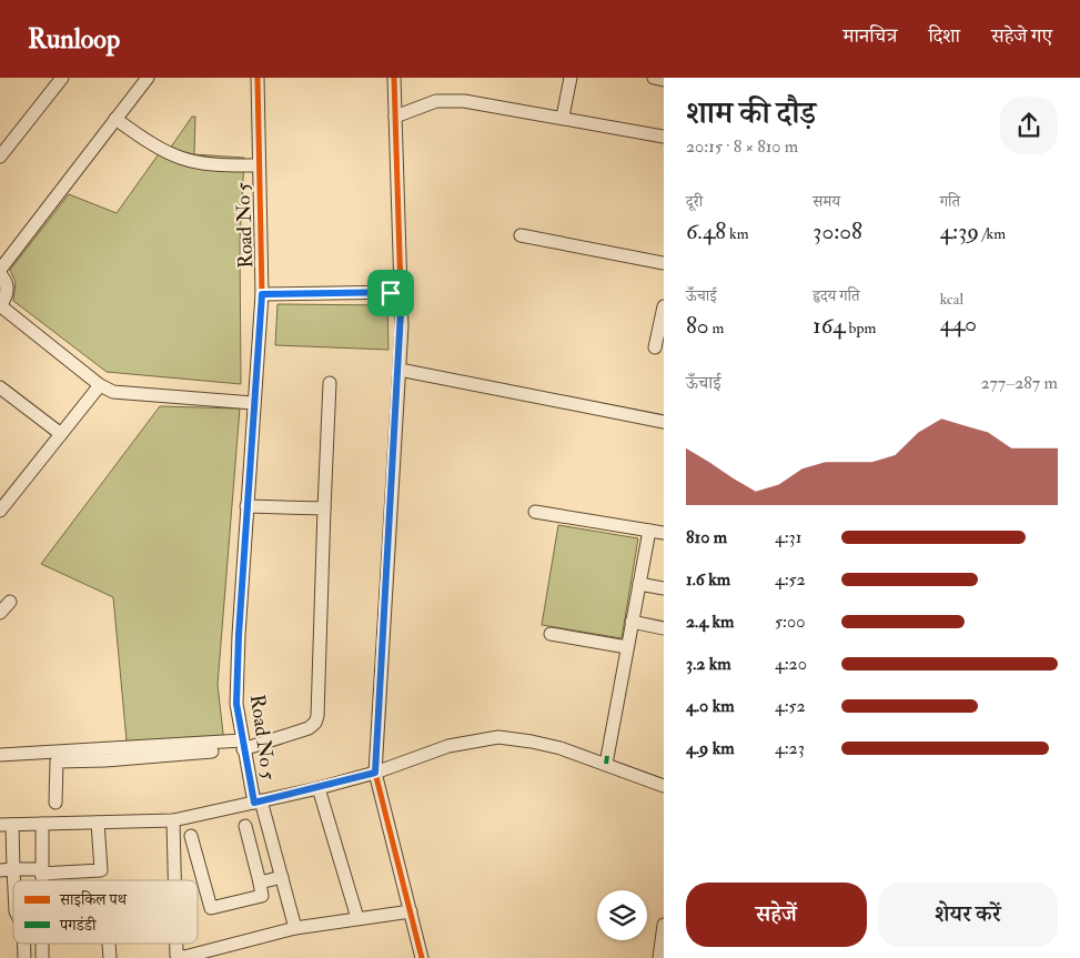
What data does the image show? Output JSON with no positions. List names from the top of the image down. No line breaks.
{"streets":{"street":["Road No 5"]},"legend":["साइकिल पथ","पगडंडी"],"page":{"header":"Runloop","nav":["मानचित्र","दिशा","सहेजे गए"],"heading":["शाम की दौड़","20:15 · 8 × 810 m"],"stats":[["दूरी","6.48 km"],["समय","30:08"],["गति","4:39 /km"],["ऊँचाई","80 m"],["हृदय गति","164 bpm"],["kcal","440"]],"chart":["ऊँचाई","277–287 m"],"list":[{"name":"810 m","note":"4:31"},{"name":"1.6 km","note":"4:52"},{"name":"2.4 km","note":"5:00"},{"name":"3.2 km","note":"4:20"},{"name":"4.0 km","note":"4:52"},{"name":"4.9 km","note":"4:23"}],"buttons":["सहेजें","शेयर करें"]}}
